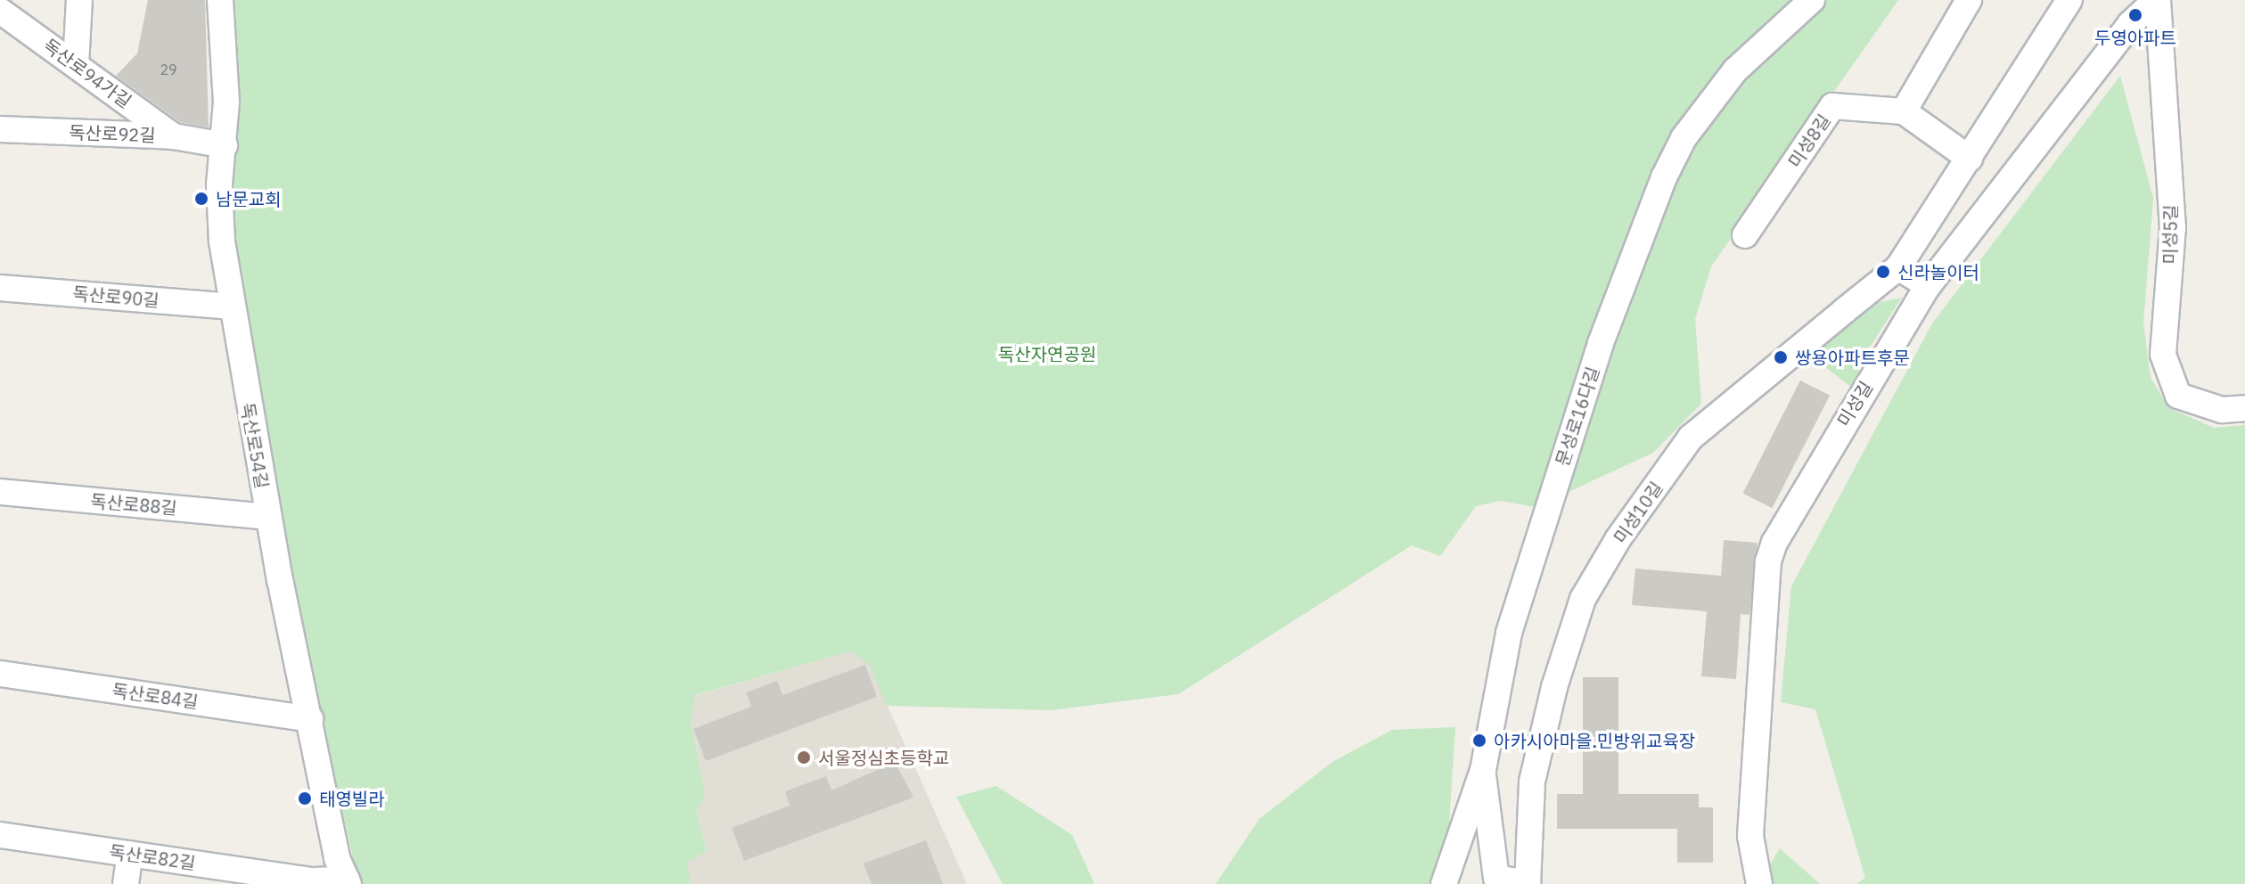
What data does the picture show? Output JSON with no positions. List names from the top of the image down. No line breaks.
{"streets":{"street":["독산로94가길","독산로92길","미성8길","미성5길","독산로90길","미성길","문성로16다길","독산로54길","독산로88길","미성10길","독산로84길","독산로82길"]},"crossings":[["독산로94가길","독산로92길"],["독산로92길","독산로54길"],["미성5길","미성길"],["독산로90길","독산로54길"],["문성로16다길","미성10길"],["독산로54길","독산로88길"],["독산로54길","독산로84길"],["독산로54길","독산로82길"]],"parks":["독산자연공원"],"places":["두영아파트","남문교회","신라놀이터","쌍용아파트후문","아카시아마을.민방위교육장","서울정심초등학교","태영빌라"],"house_numbers":["29"]}
